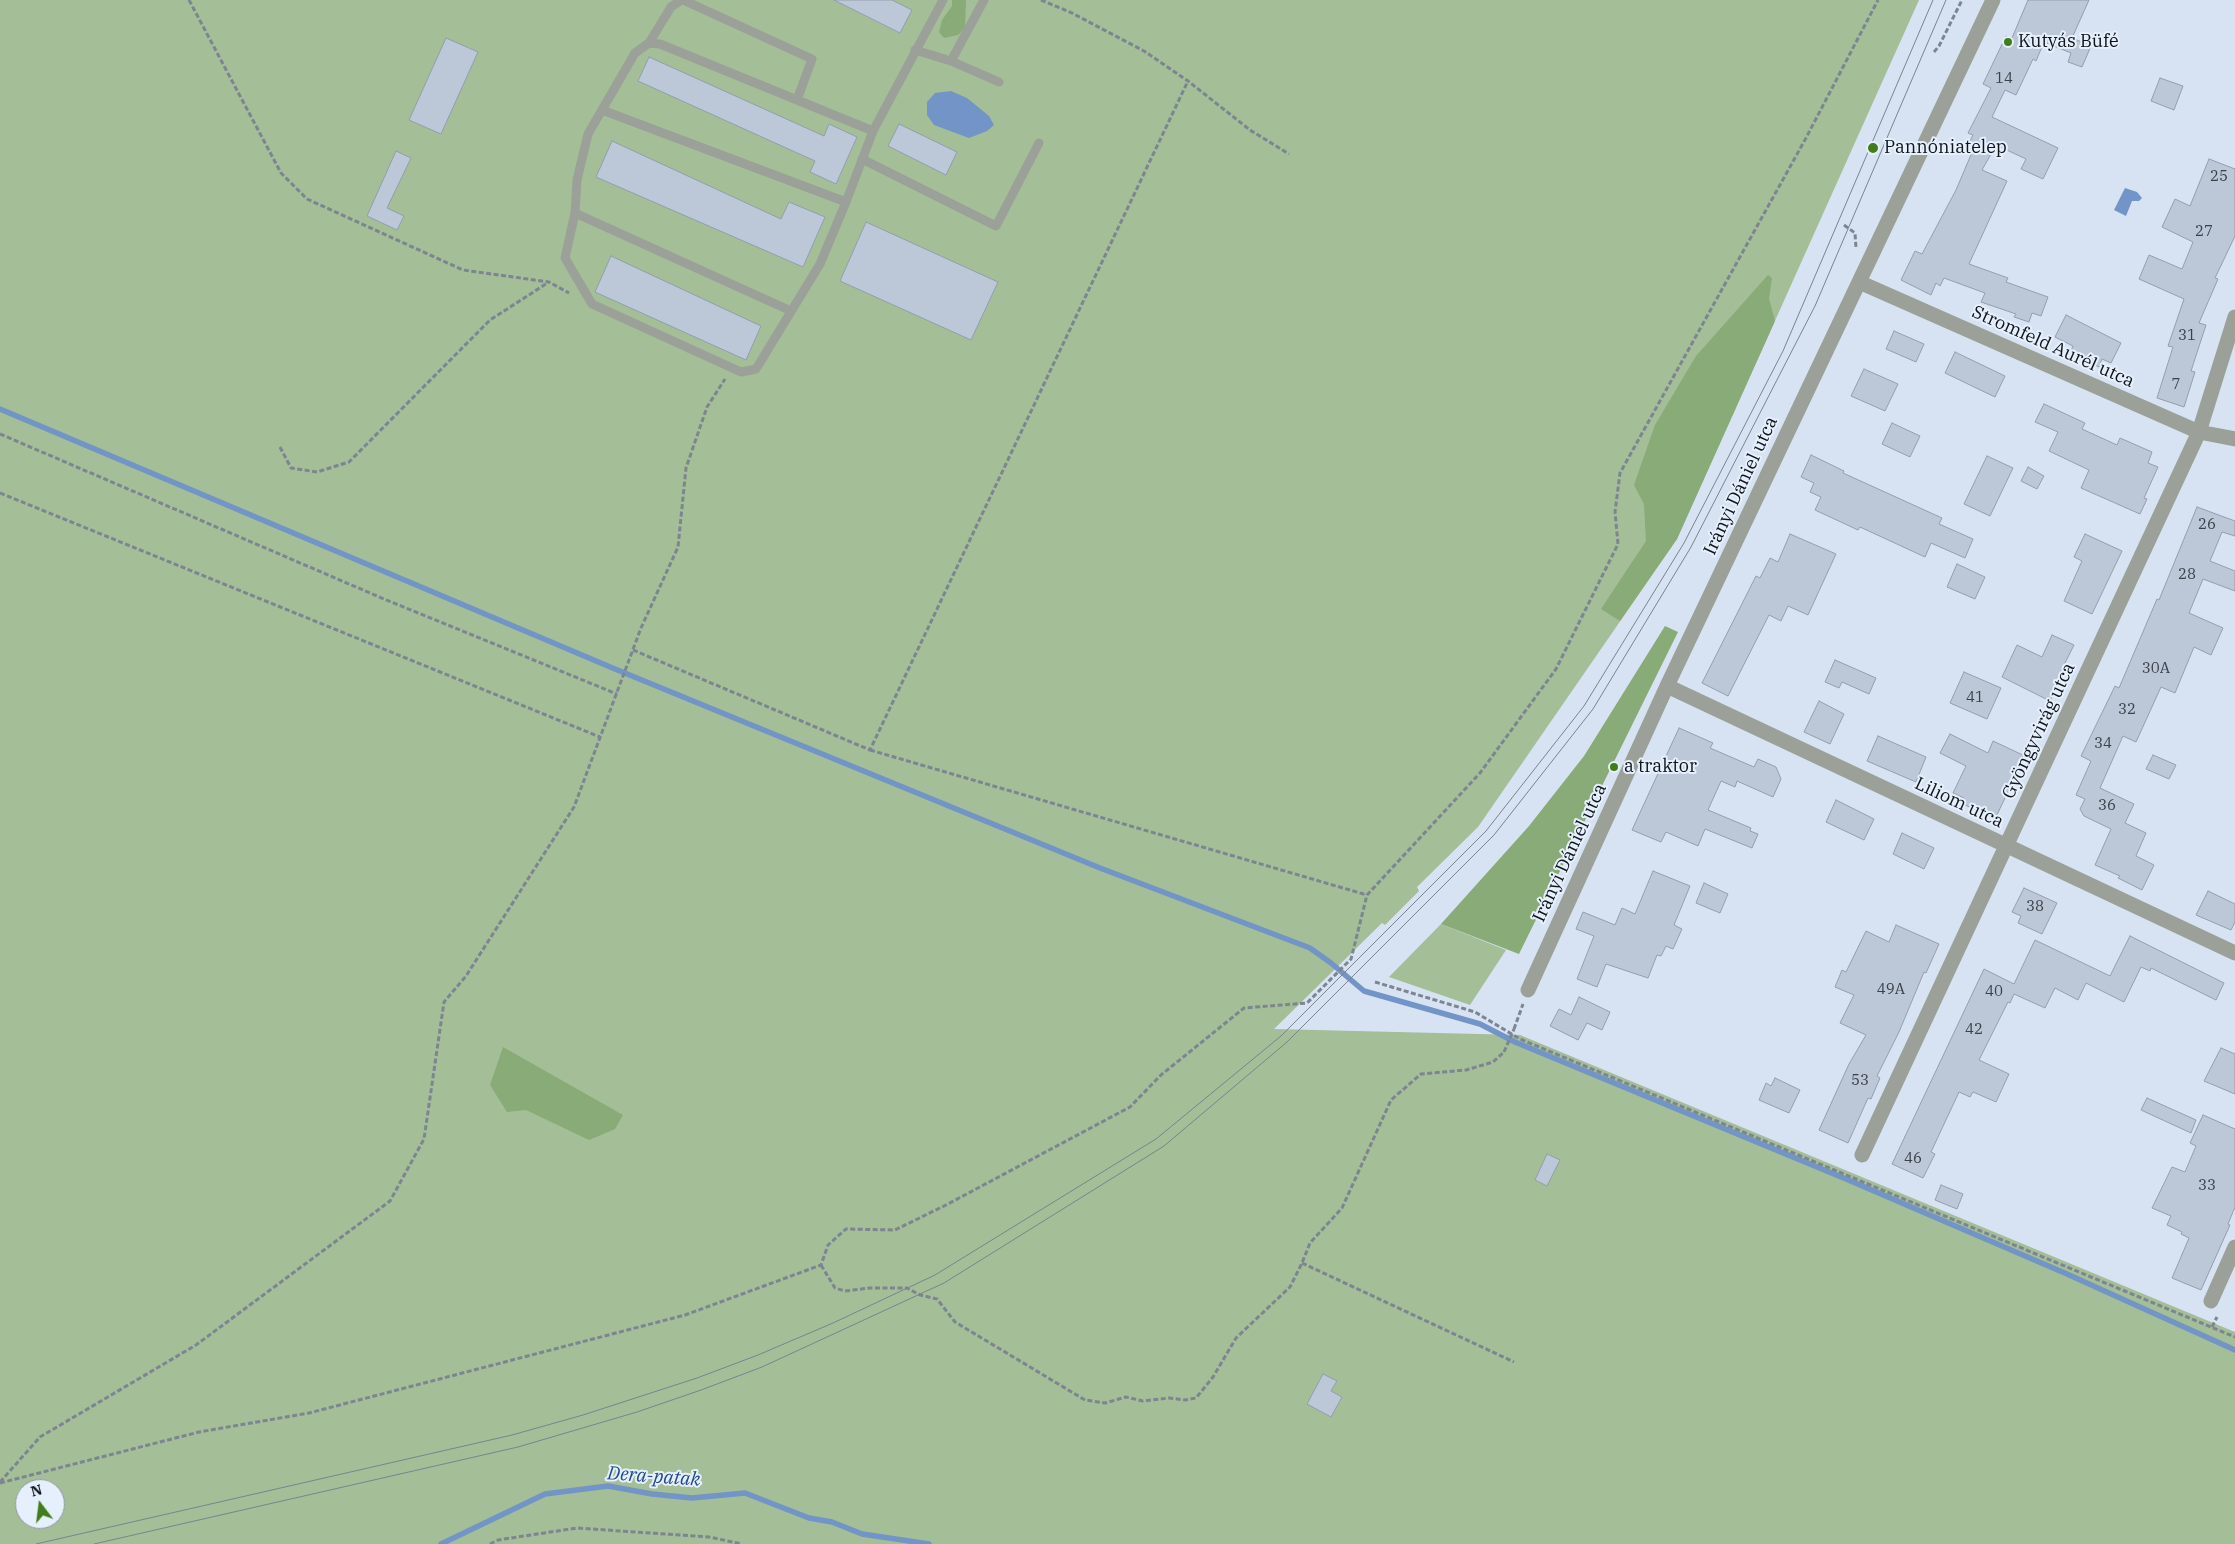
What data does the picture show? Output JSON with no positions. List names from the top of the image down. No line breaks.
{"streets":{"street":["Stromfeld Aurél utca","Irányi Dániel utca","Gyöngyvirág utca","Liliom utca"]},"crossings":[["Stromfeld Aurél utca","Irányi Dániel utca"],["Stromfeld Aurél utca","Gyöngyvirág utca"],["Irányi Dániel utca","Liliom utca"],["Gyöngyvirág utca","Liliom utca"]],"water":["Dera-patak"],"places":["Kutyás Büfé","Pannóniatelep","a traktor"],"house_numbers":["14","25","27","31","7","26","28","30A","41","32","34","36","38","49A","40","42","53","46","33"],"north":"top"}
